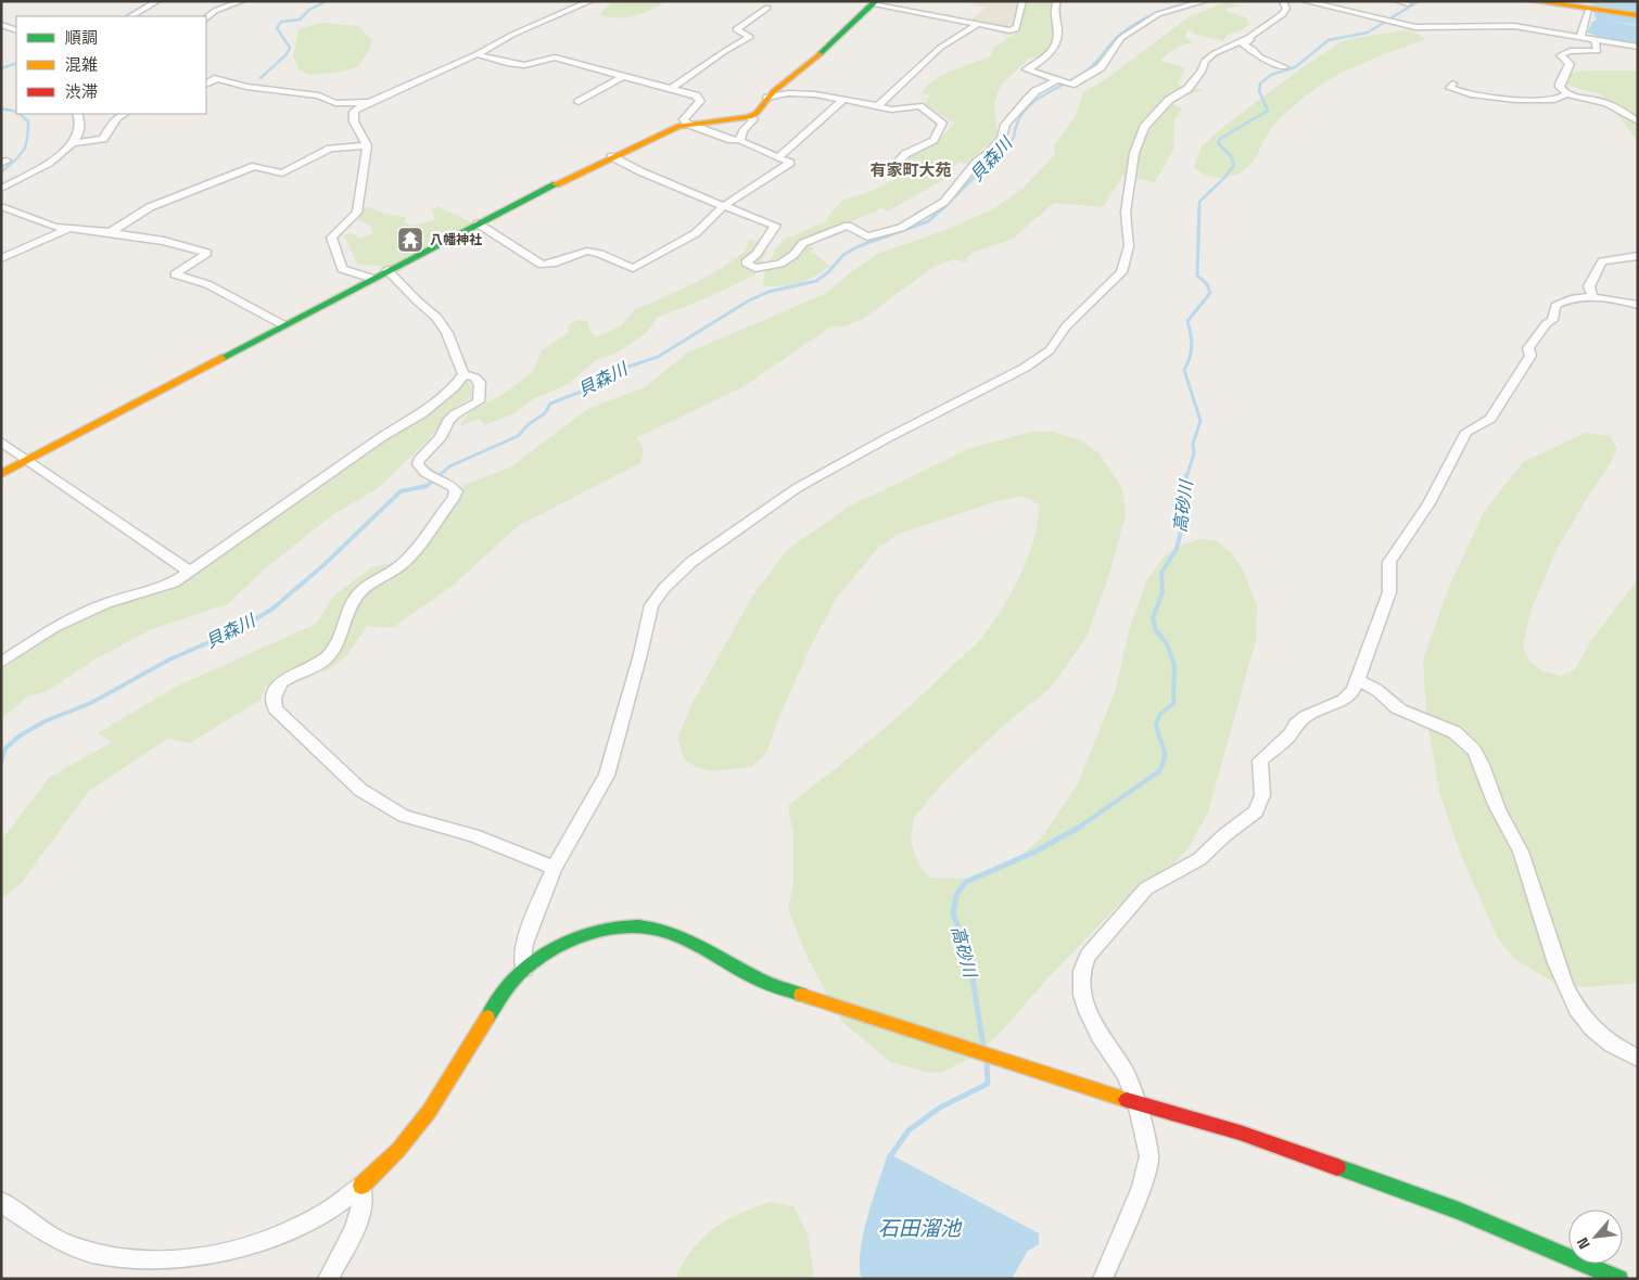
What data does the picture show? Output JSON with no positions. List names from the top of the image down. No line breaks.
{"districts":["有家町大苑"],"water":["貝森川","高砂川","石田溜池"],"places":{"temple":["八幡神社"]},"legend":["順調","混雑","渋滞"],"north":"bottom left"}
